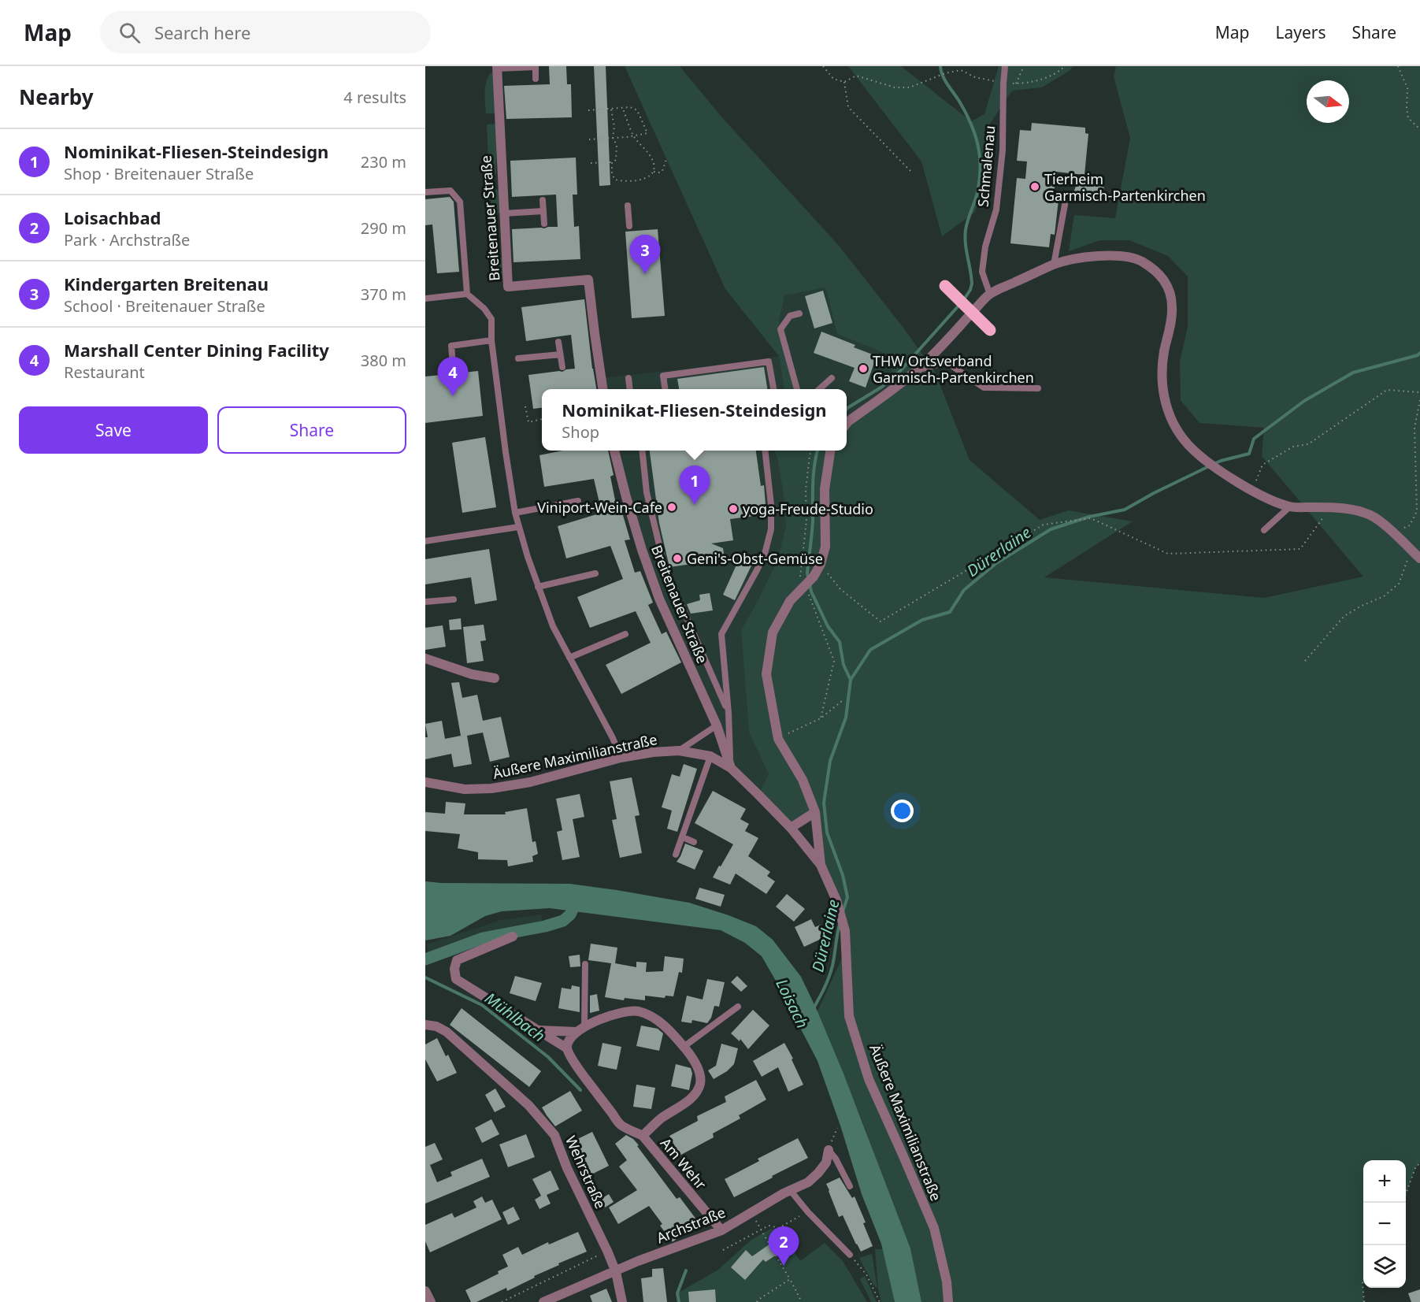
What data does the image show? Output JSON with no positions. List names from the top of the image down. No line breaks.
{"streets":{"street":["Breitenauer Straße","Äußere Maximilianstraße","Am Wehr","Wehrstraße","Archstraße"],"lane":["Schmalenau"]},"crossings":[["Breitenauer Straße","Äußere Maximilianstraße"],["Am Wehr","Archstraße"],["Wehrstraße","Archstraße"]],"water":["Dürerlaine","Loisach","Mühlbach"],"places":["Tierheim Garmisch-Partenkirchen","THW Ortsverband Garmisch-Partenkirchen","Viniport-Wein-Cafe","yoga-Freude-Studio","Geni's-Obst-Gemüse"],"north":"right","page":{"header":"Map","search":"Search here","nav":["Map","Layers","Share"],"heading":["Nearby","4 results"],"list":[{"mark":"1","name":"Nominikat-Fliesen-Steindesign","note":"Shop · Breitenauer Straße","value":"230 m"},{"mark":"2","name":"Loisachbad","note":"Park · Archstraße","value":"290 m"},{"mark":"3","name":"Kindergarten Breitenau","note":"School · Breitenauer Straße","value":"370 m"},{"mark":"4","name":"Marshall Center Dining Facility","note":"Restaurant","value":"380 m"}],"pins":["3","4","1","2"],"popup":["Nominikat-Fliesen-Steindesign","Shop"],"buttons":["Save","Share"],"map_buttons":["+","−"]}}
